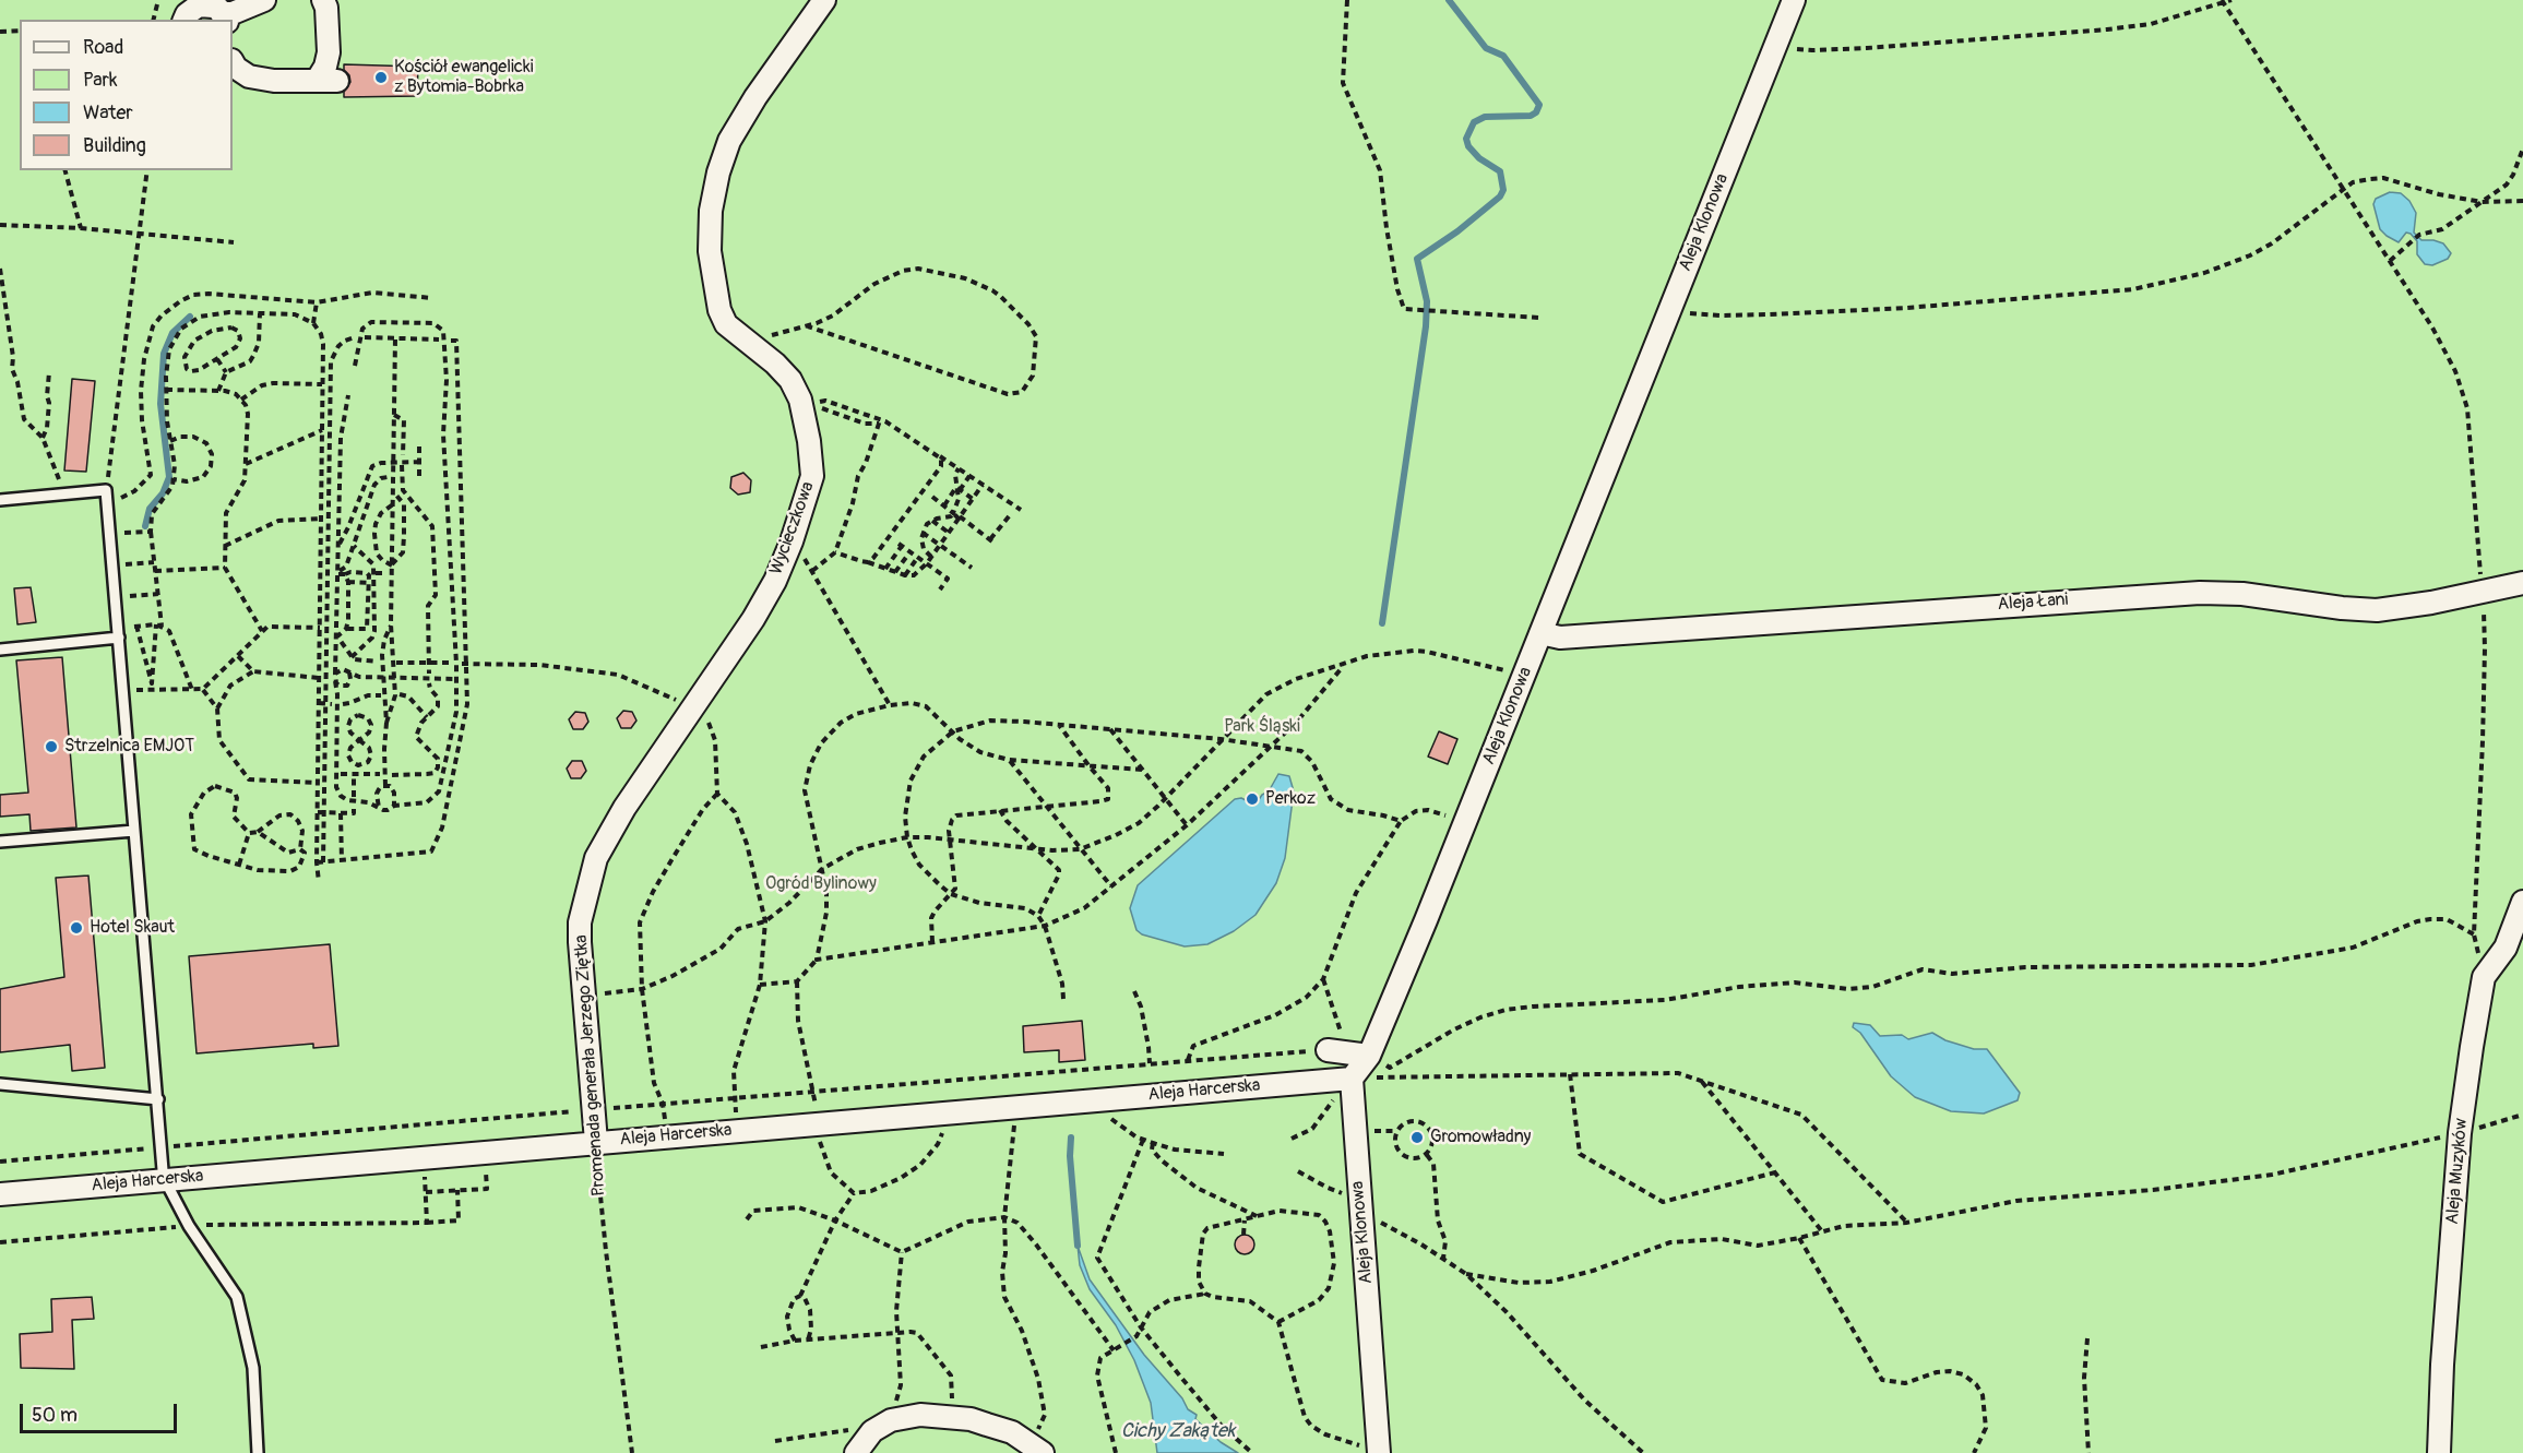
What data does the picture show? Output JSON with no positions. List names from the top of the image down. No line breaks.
{"streets":{"street":["Aleja Klonowa","Wycieczkowa","Aleja Łani","Promenada generała Jerzego Ziętka","Aleja Harcerska","Aleja Muzyków"]},"crossings":[["Aleja Klonowa","Aleja Łani"],["Aleja Klonowa","Aleja Harcerska"],["Wycieczkowa","Promenada generała Jerzego Ziętka"],["Promenada generała Jerzego Ziętka","Aleja Harcerska"]],"water":["Cichy Zakątek"],"parks":["Park Śląski","Ogród Bylinowy"],"places":["Kościół ewangelicki z Bytomia-Bobrka","Strzelnica EMJOT","Perkoz","Hotel Skaut","Gromowładny"],"legend":["Road","Park","Water","Building"],"scale_bar":"50 m"}
